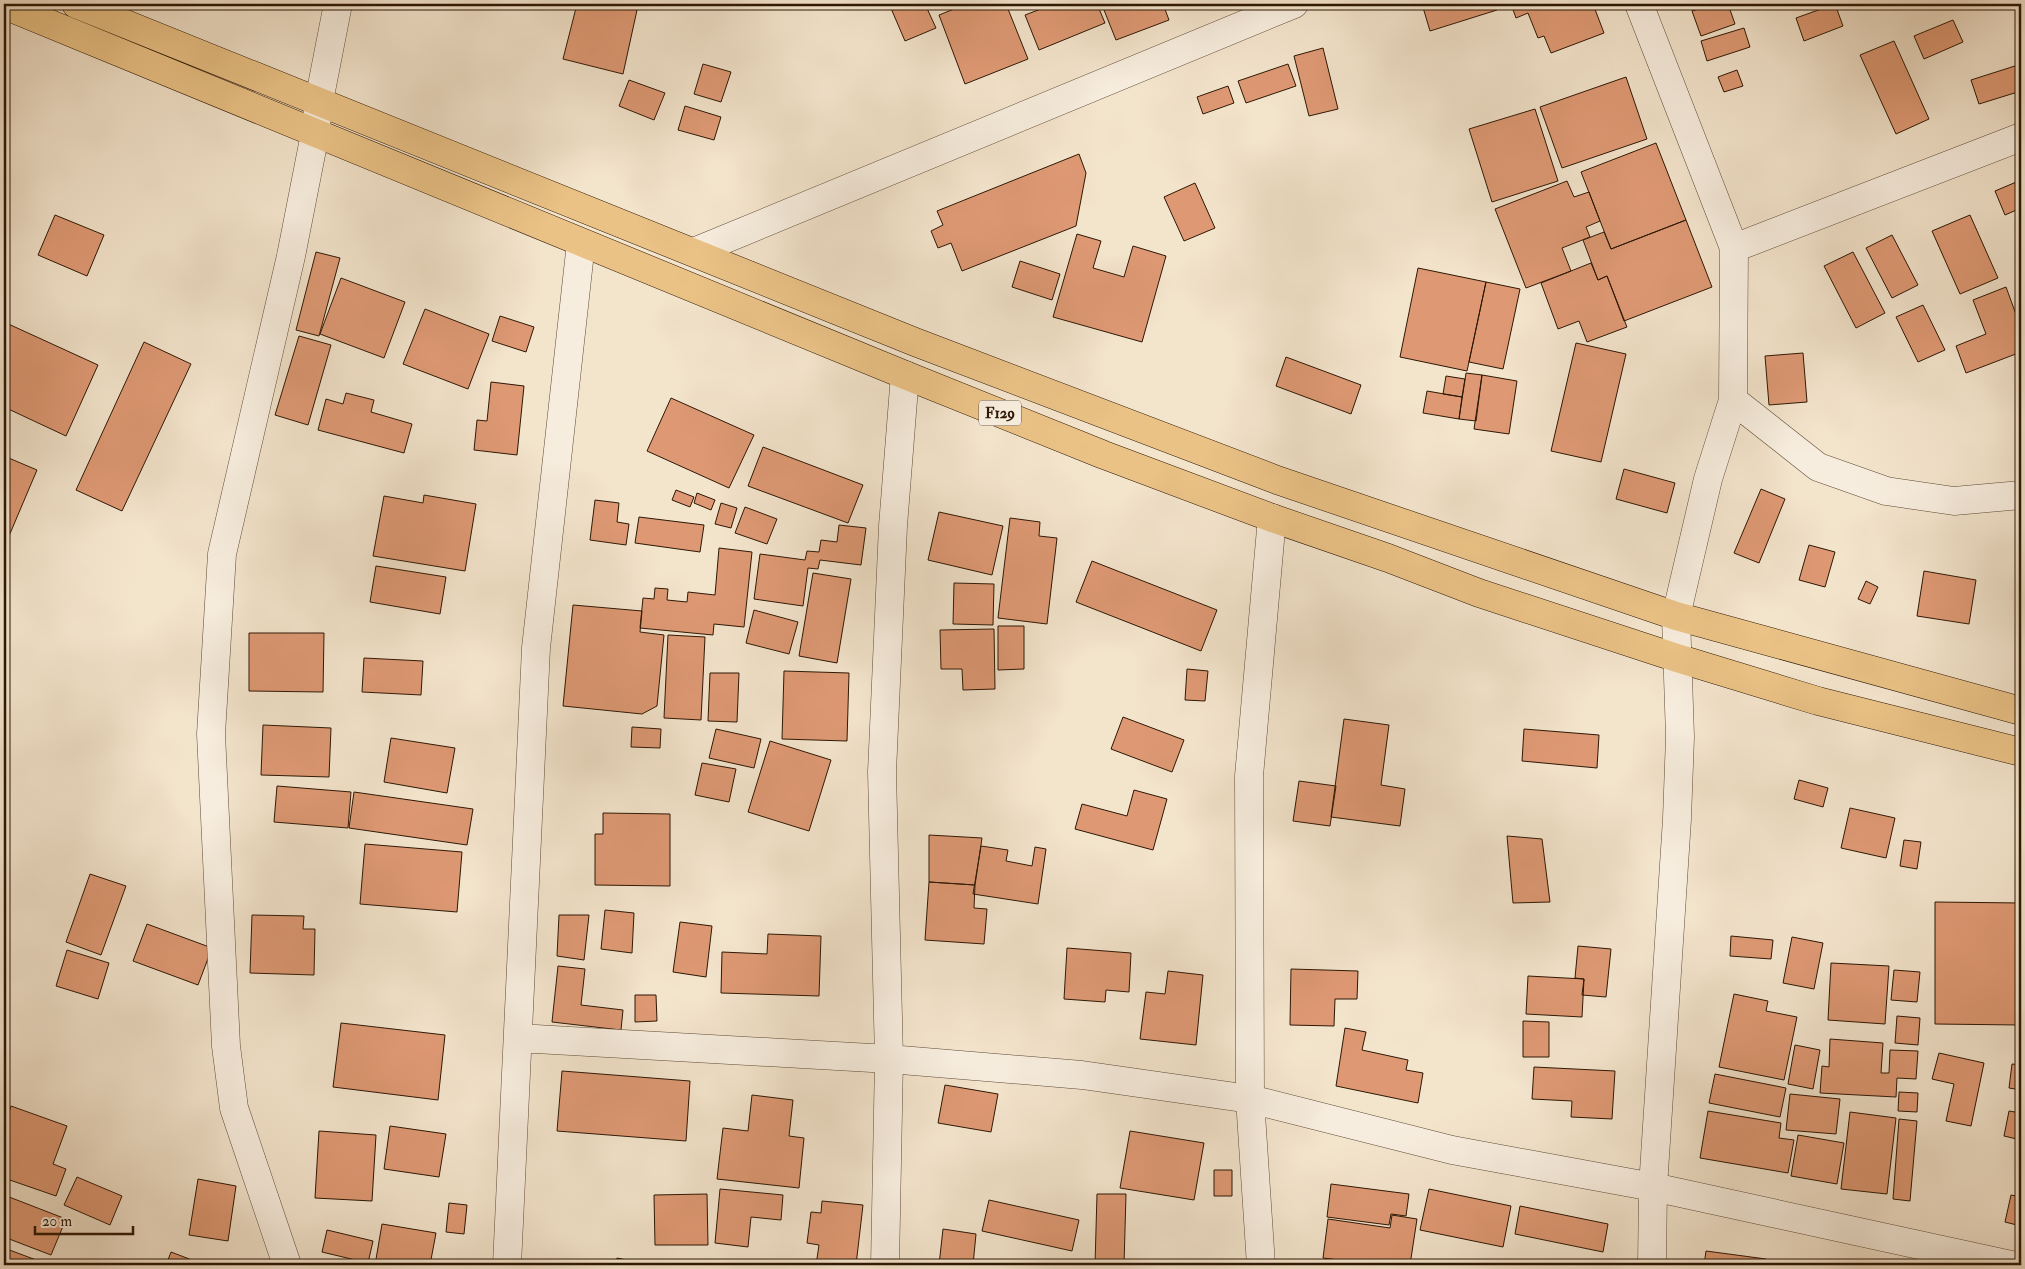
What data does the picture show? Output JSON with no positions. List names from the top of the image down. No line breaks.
{"streets":{"main road":["F129"]},"scale_bar":"20 m"}
